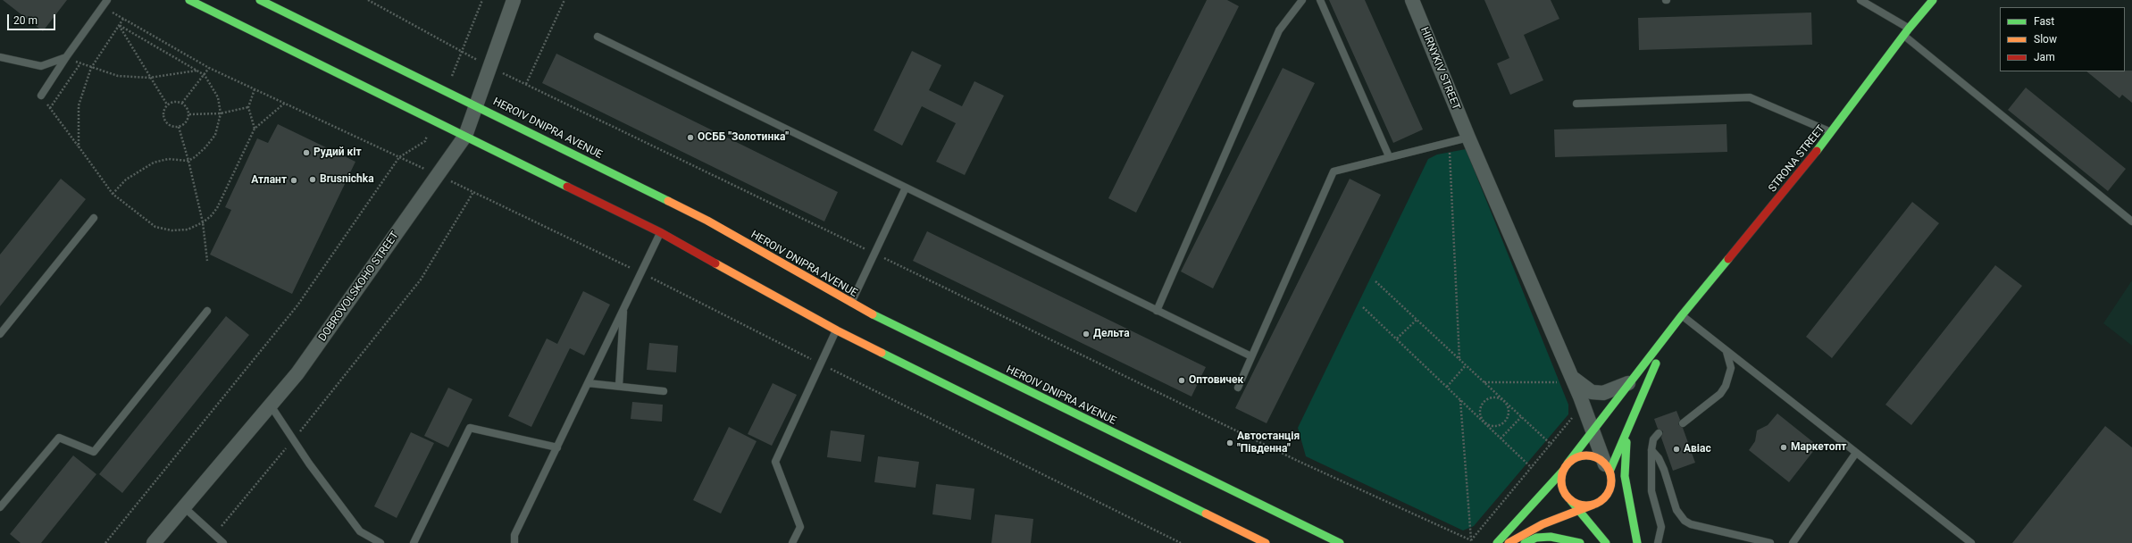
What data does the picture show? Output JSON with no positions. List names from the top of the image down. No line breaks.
{"streets":{"street":["HIRNYKIV STREET","HEROIV DNIPRA AVENUE","STRONA STREET","DOBROVOLSKOHO STREET"]},"crossings":[["HEROIV DNIPRA AVENUE","DOBROVOLSKOHO STREET"]],"places":["ОСББ \"Золотинка\"","Рудий кіт","Brusnichka","Атлант","Дельта","Оптовичек","Автостанція \"Південна\"","Маркетопт","Авіас"],"legend":["Fast","Slow","Jam"],"scale_bar":"20 m"}
